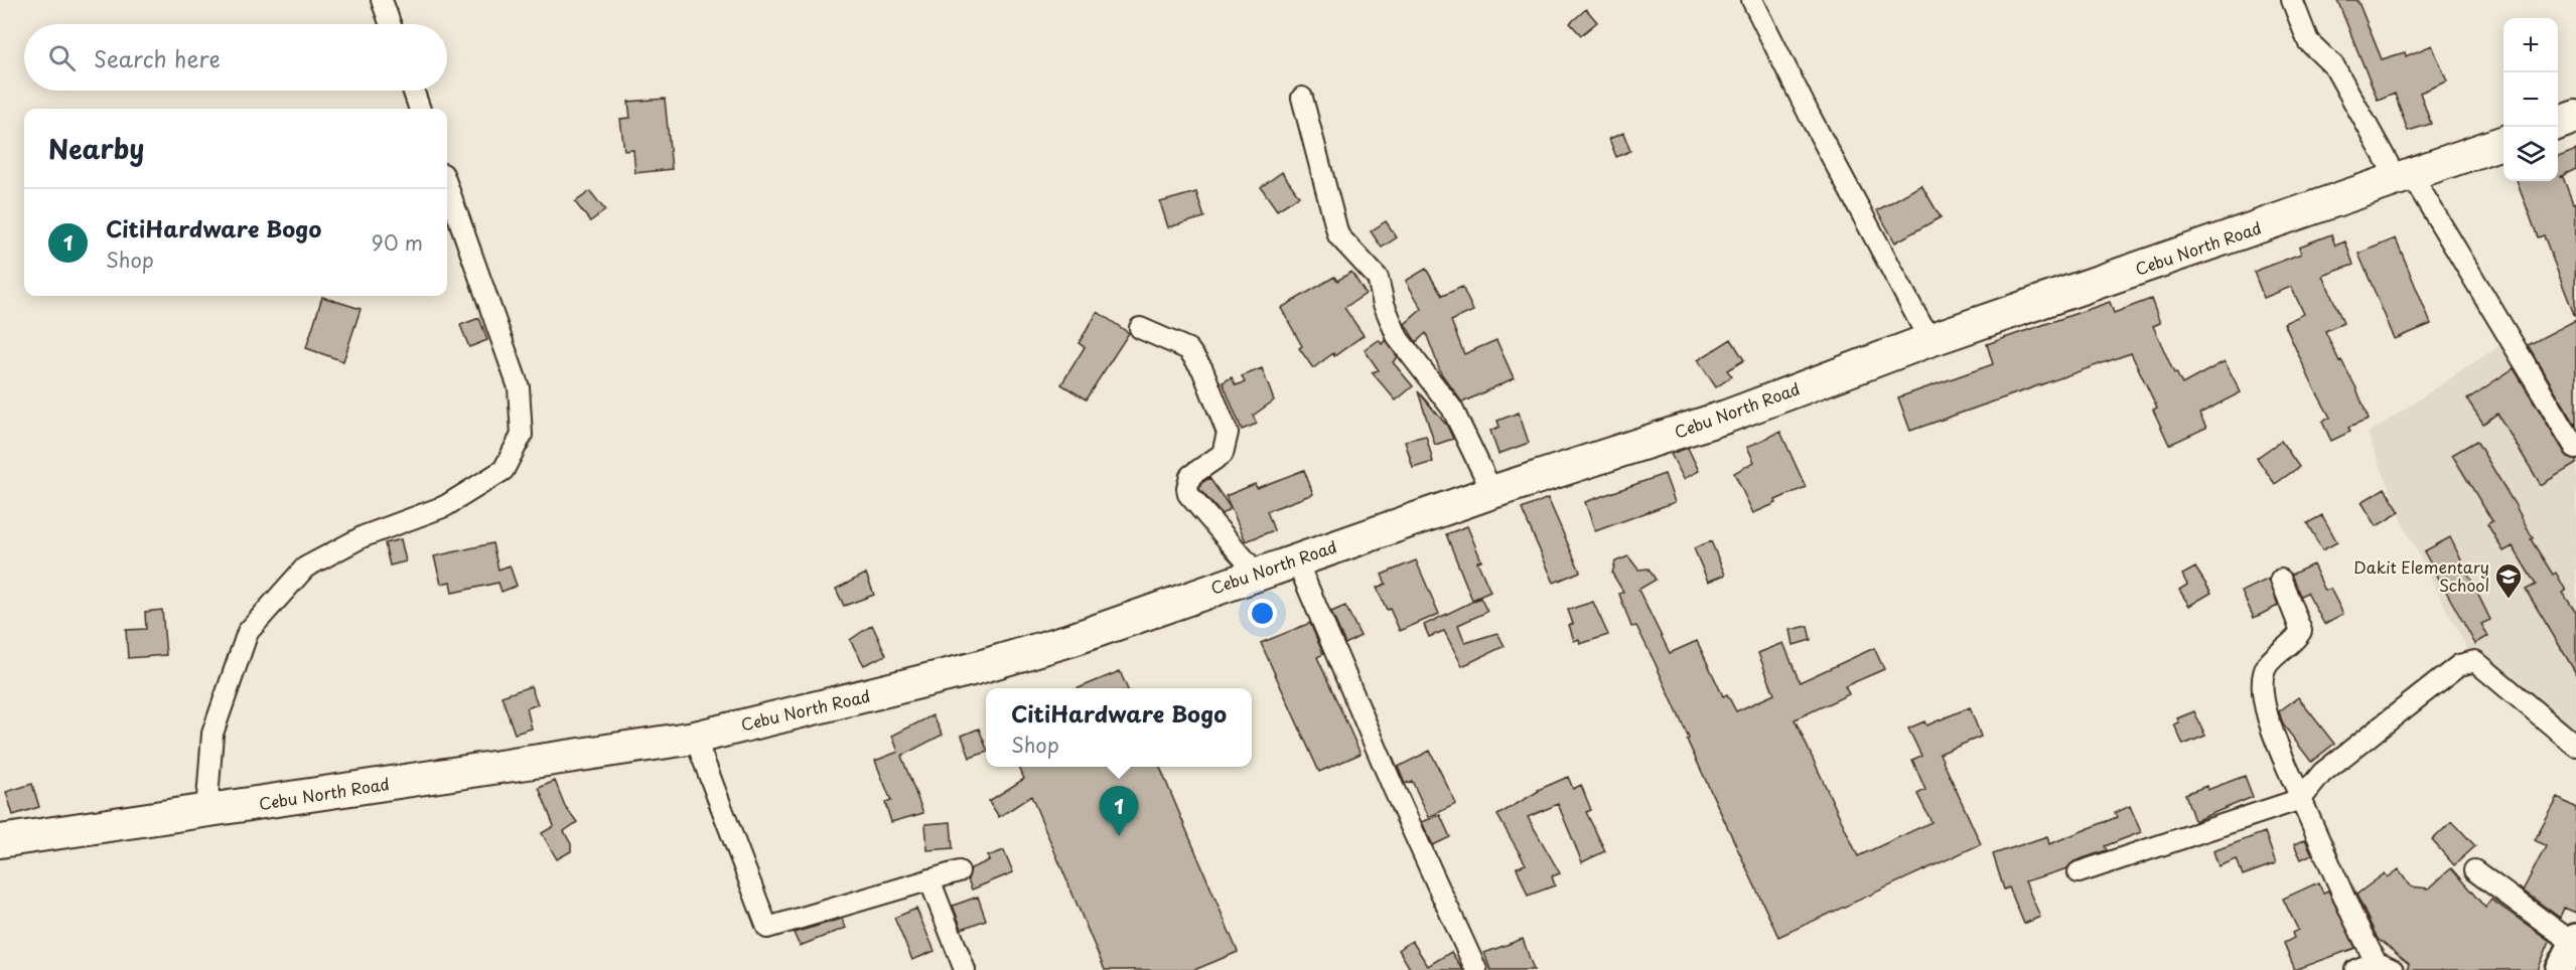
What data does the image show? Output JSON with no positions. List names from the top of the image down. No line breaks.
{"streets":{"highway":["Cebu North Road"]},"places":{"school or university":["Dakit Elementary School"]},"page":{"map_buttons":["+","−"],"search":"Search here","heading":"Nearby","list":[{"mark":"1","name":"CitiHardware Bogo","note":"Shop","value":"90 m"}],"popup":["CitiHardware Bogo","Shop"],"pins":"1"}}
